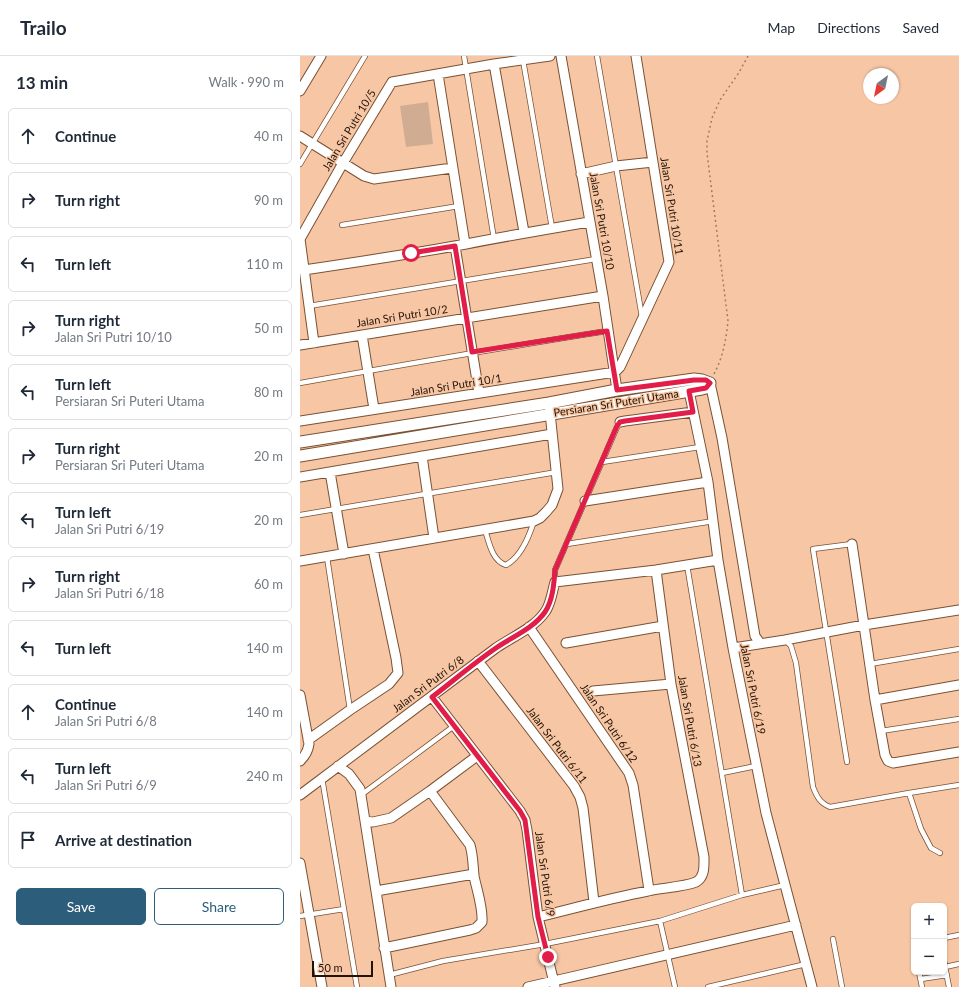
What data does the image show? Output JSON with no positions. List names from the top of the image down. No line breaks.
{"streets":{"street":["Jalan Sri Putri 10/5","Jalan Sri Putri 10/11","Jalan Sri Putri 10/10","Jalan Sri Putri 10/2","Jalan Sri Putri 10/1","Persiaran Sri Puteri Utama","Jalan Sri Putri 6/8","Jalan Sri Putri 6/19","Jalan Sri Putri 6/13","Jalan Sri Putri 6/12","Jalan Sri Putri 6/11","Jalan Sri Putri 6/9"]},"crossings":[["Jalan Sri Putri 10/5","Jalan Sri Putri 10/2"],["Jalan Sri Putri 10/11","Jalan Sri Putri 10/10"],["Jalan Sri Putri 10/11","Jalan Sri Putri 10/1"],["Jalan Sri Putri 10/10","Jalan Sri Putri 10/2"],["Jalan Sri Putri 10/10","Jalan Sri Putri 10/1"],["Jalan Sri Putri 10/10","Persiaran Sri Puteri Utama"],["Persiaran Sri Puteri Utama","Jalan Sri Putri 6/19"],["Jalan Sri Putri 6/8","Jalan Sri Putri 6/12"],["Jalan Sri Putri 6/8","Jalan Sri Putri 6/11"],["Jalan Sri Putri 6/8","Jalan Sri Putri 6/9"],["Jalan Sri Putri 6/13","Jalan Sri Putri 6/12"]],"scale_bar":"50 m","north":"bottom left","page":{"header":"Trailo","nav":["Map","Directions","Saved"],"heading":["13 min","Walk · 990 m"],"list":[["Continue","40 m"],["Turn right","90 m"],["Turn left","110 m"],["Turn right","Jalan Sri Putri 10/10","50 m"],["Turn left","Persiaran Sri Puteri Utama","80 m"],["Turn right","Persiaran Sri Puteri Utama","20 m"],["Turn left","Jalan Sri Putri 6/19","20 m"],["Turn right","Jalan Sri Putri 6/18","60 m"],["Turn left","140 m"],["Continue","Jalan Sri Putri 6/8","140 m"],["Turn left","Jalan Sri Putri 6/9","240 m"],"Arrive at destination"],"buttons":["Save","Share"],"map_buttons":["+","−"],"scale":"50 m"}}
